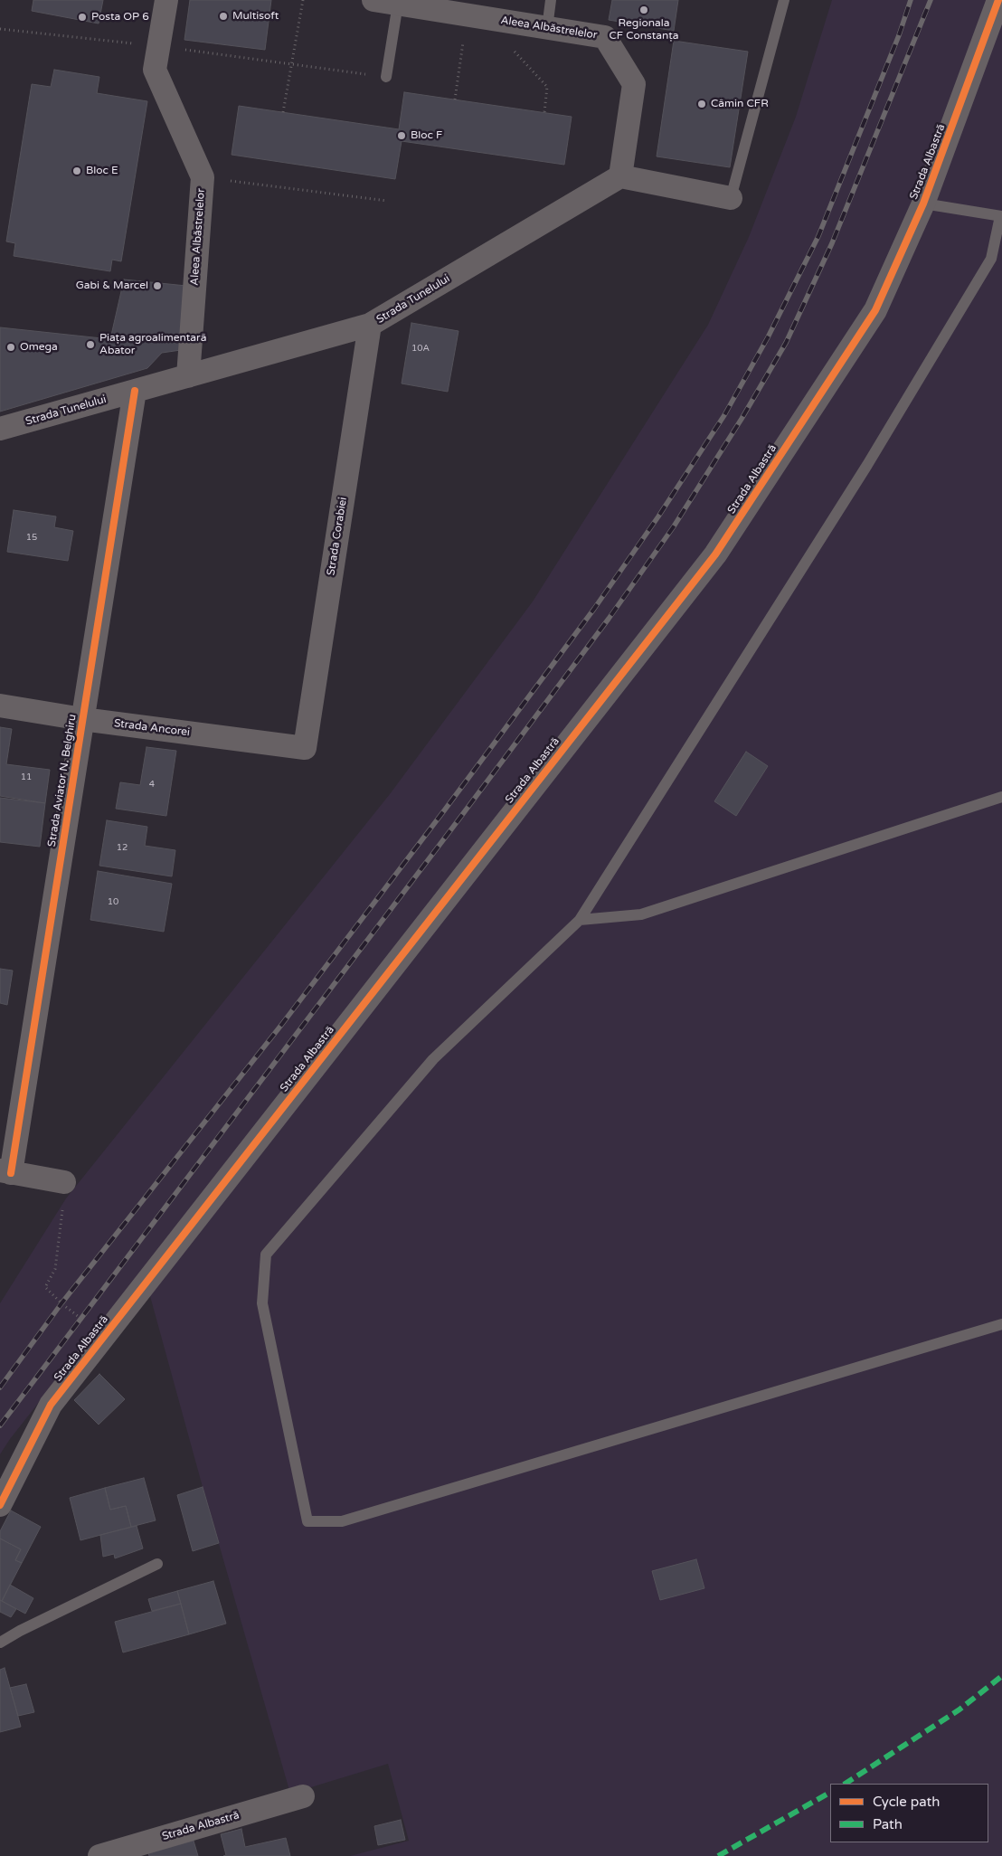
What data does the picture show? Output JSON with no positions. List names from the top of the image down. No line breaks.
{"streets":{"street":["Aleea Albăstrelelor","Strada Albastră","Strada Tunelului","Strada Corabiei","Strada Ancorei","Strada Aviator N. Belghiru"]},"crossings":[["Aleea Albăstrelelor","Strada Tunelului"],["Strada Tunelului","Strada Corabiei"],["Strada Tunelului","Strada Aviator N. Belghiru"],["Strada Corabiei","Strada Ancorei"],["Strada Ancorei","Strada Aviator N. Belghiru"]],"places":["Regionala CF Constanța","Multisoft","Posta OP 6","Cămin CFR","Bloc F","Bloc E","Gabi & Marcel","Piața agroalimentară Abator","Omega"],"house_numbers":["10A","15","11","4","12","10"],"legend":["Cycle path","Path"]}
